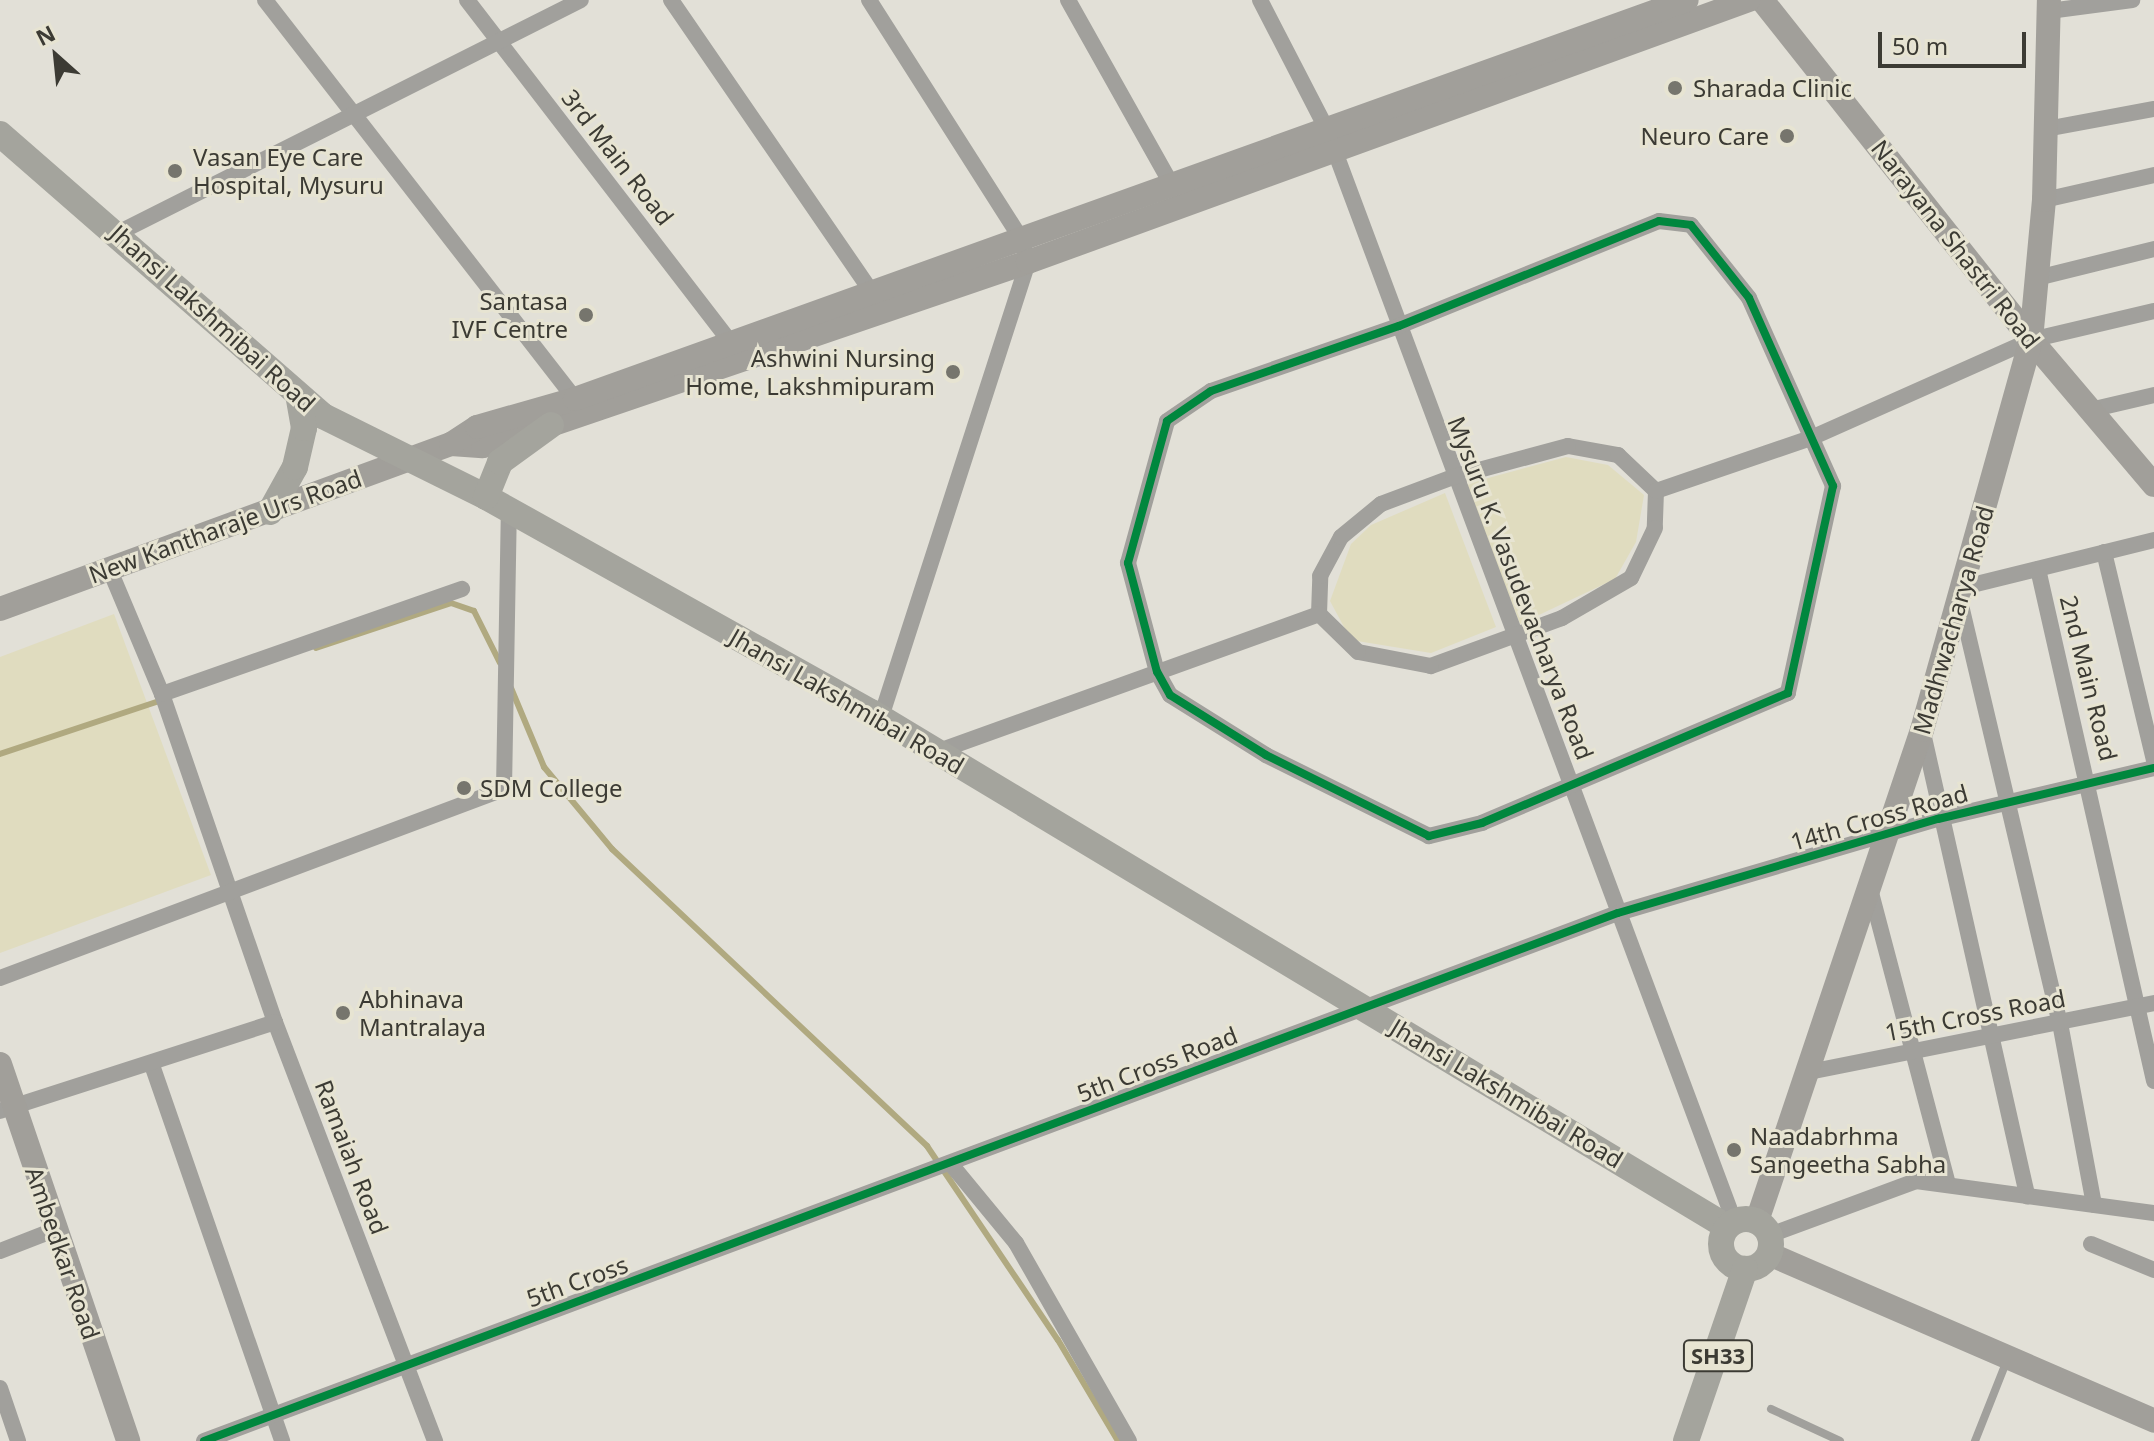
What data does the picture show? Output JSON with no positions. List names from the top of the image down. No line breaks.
{"streets":{"main road":["Jhansi Lakshmibai Road","SH33"],"street":["3rd Main Road","Narayana Shastri Road","New Kantharaje Urs Road","Mysuru K. Vasudevacharya Road","Madhwacharya Road","2nd Main Road","14th Cross Road","15th Cross Road","5th Cross Road","Ramaiah Road","Ambedkar Road","5th Cross"]},"crossings":[["Narayana Shastri Road","Madhwacharya Road"],["Jhansi Lakshmibai Road","New Kantharaje Urs Road"],["Jhansi Lakshmibai Road","Mysuru K. Vasudevacharya Road"],["Jhansi Lakshmibai Road","Madhwacharya Road"],["Jhansi Lakshmibai Road","14th Cross Road"],["Jhansi Lakshmibai Road","5th Cross Road"],["New Kantharaje Urs Road","Ramaiah Road"],["Mysuru K. Vasudevacharya Road","Madhwacharya Road"],["Mysuru K. Vasudevacharya Road","14th Cross Road"],["Madhwacharya Road","14th Cross Road"],["Madhwacharya Road","15th Cross Road"],["2nd Main Road","14th Cross Road"],["2nd Main Road","15th Cross Road"],["14th Cross Road","5th Cross Road"],["5th Cross Road","5th Cross"],["Ramaiah Road","5th Cross"]],"places":["Sharada Clinic","Neuro Care","Vasan Eye Care Hospital, Mysuru","Santasa IVF Centre","Ashwini Nursing Home, Lakshmipuram","SDM College","Abhinava Mantralaya","Naadabrhma Sangeetha Sabha"],"scale_bar":"50 m","north":"top left"}
